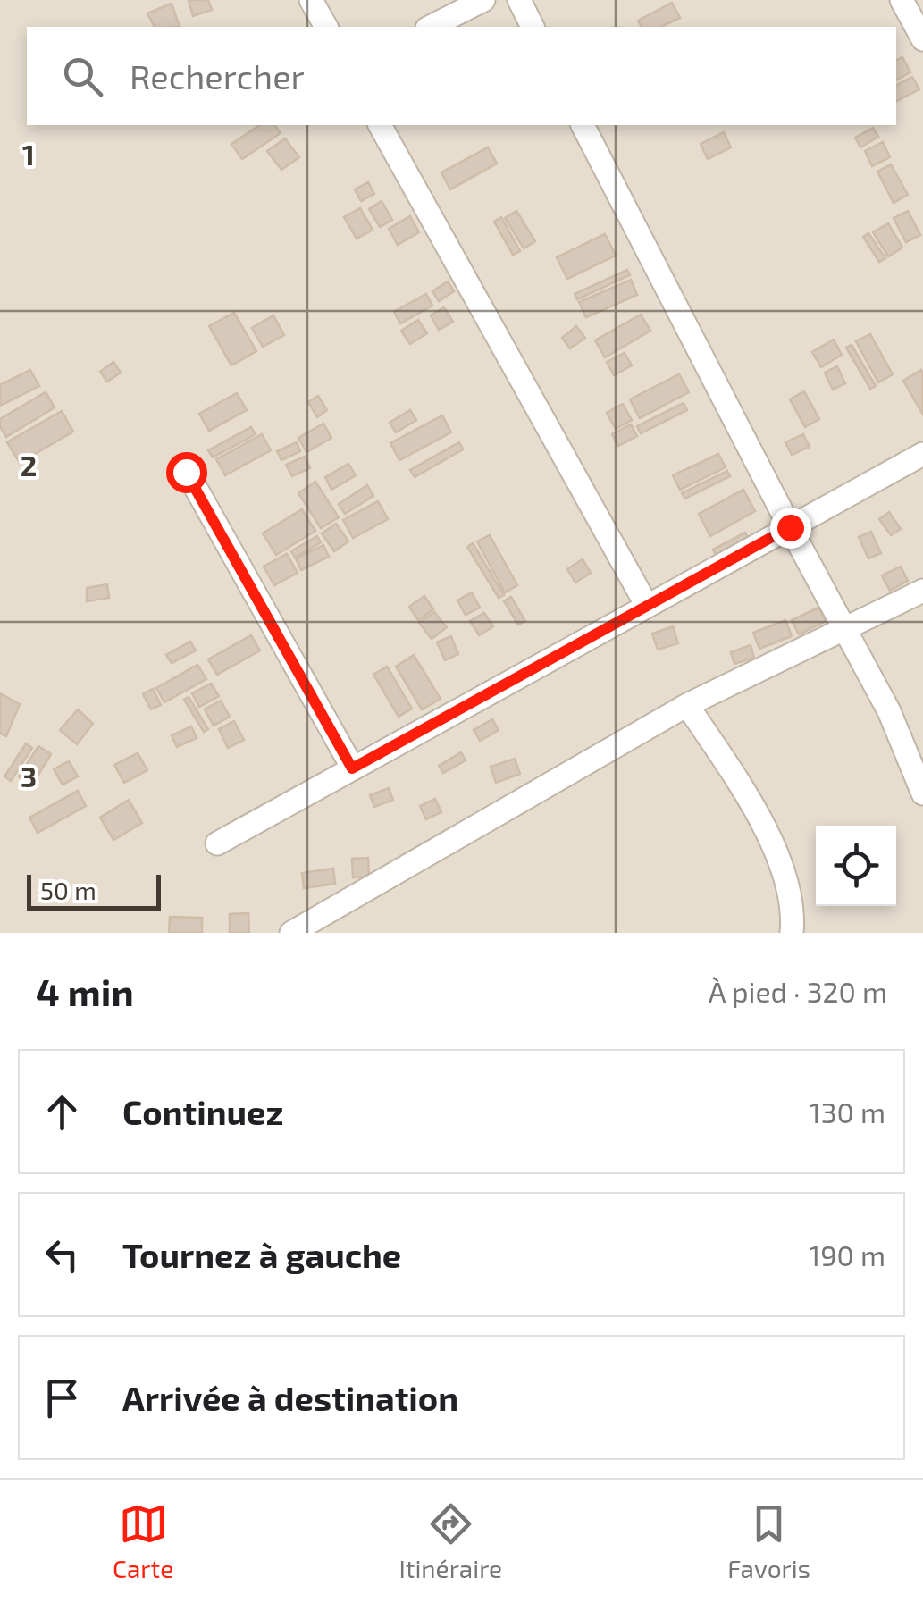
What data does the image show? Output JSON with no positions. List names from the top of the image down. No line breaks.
{"scale_bar":"50 m","page":{"search":"Rechercher","scale":"50 m","heading":["4 min","À pied · 320 m"],"list":[["Continuez","130 m"],["Tournez à gauche","190 m"],"Arrivée à destination"],"nav":["Carte","Itinéraire","Favoris"]},"grid":{"rows":["1","2","3"]}}
